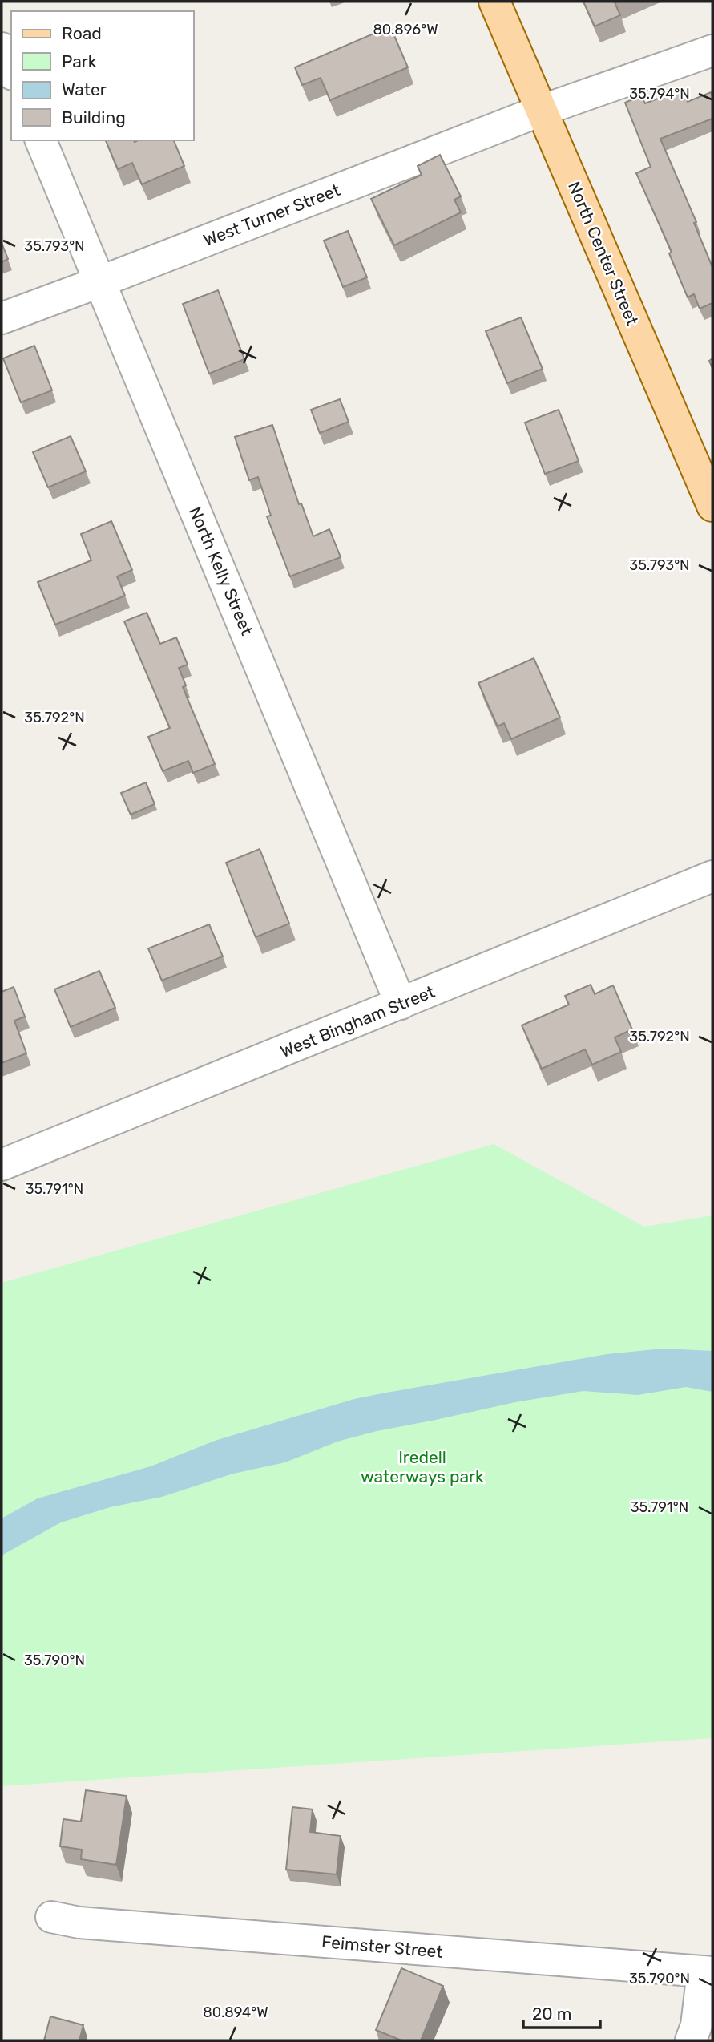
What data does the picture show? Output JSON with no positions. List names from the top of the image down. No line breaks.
{"streets":{"main road":["North Center Street"],"street":["West Turner Street","North Kelly Street","West Bingham Street","Feimster Street"]},"crossings":[["West Turner Street","North Center Street"],["West Turner Street","North Kelly Street"],["North Kelly Street","West Bingham Street"]],"parks":["Iredell waterways park"],"legend":["Road","Park","Water","Building"],"scale_bar":"20 m","coordinates":["80.896°W","35.794°N","35.793°N","35.792°N","35.791°N","35.790°N","80.894°W"]}
